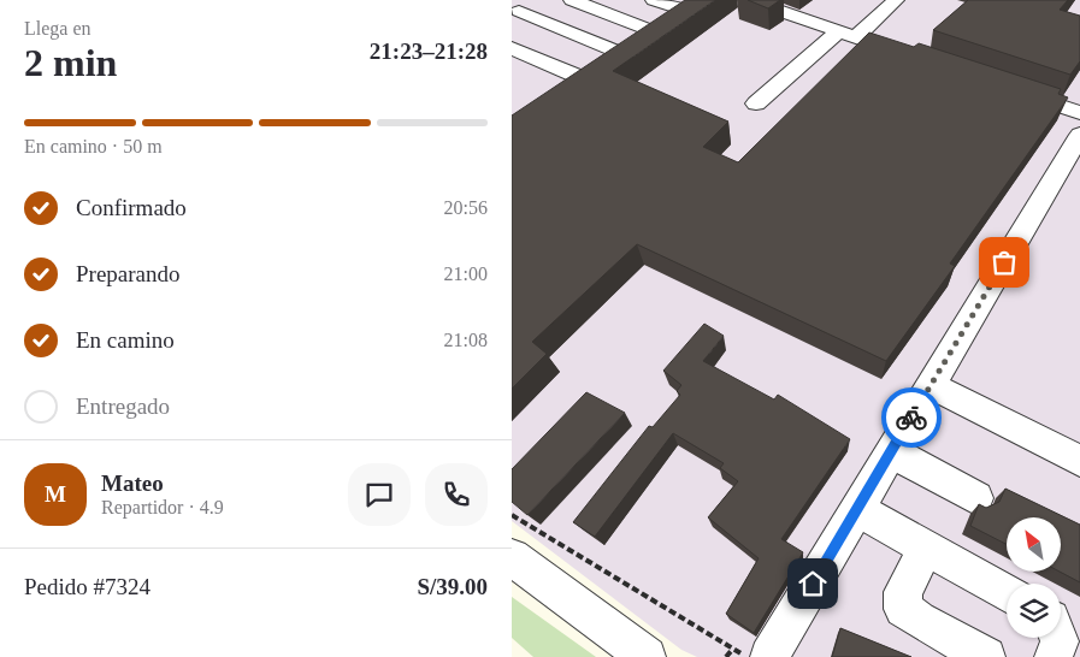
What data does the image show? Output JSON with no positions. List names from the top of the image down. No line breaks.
{"north":"top left","page":{"heading":["2 min","Llega en","21:23–21:28"],"panel":["Mateo","Repartidor · 4.9","Pedido #7324","S/39.00"],"bar":"En camino · 50 m","list":[["Confirmado","20:56"],["Preparando","21:00"],["En camino","21:08"],"Entregado"],"round":"M"}}
